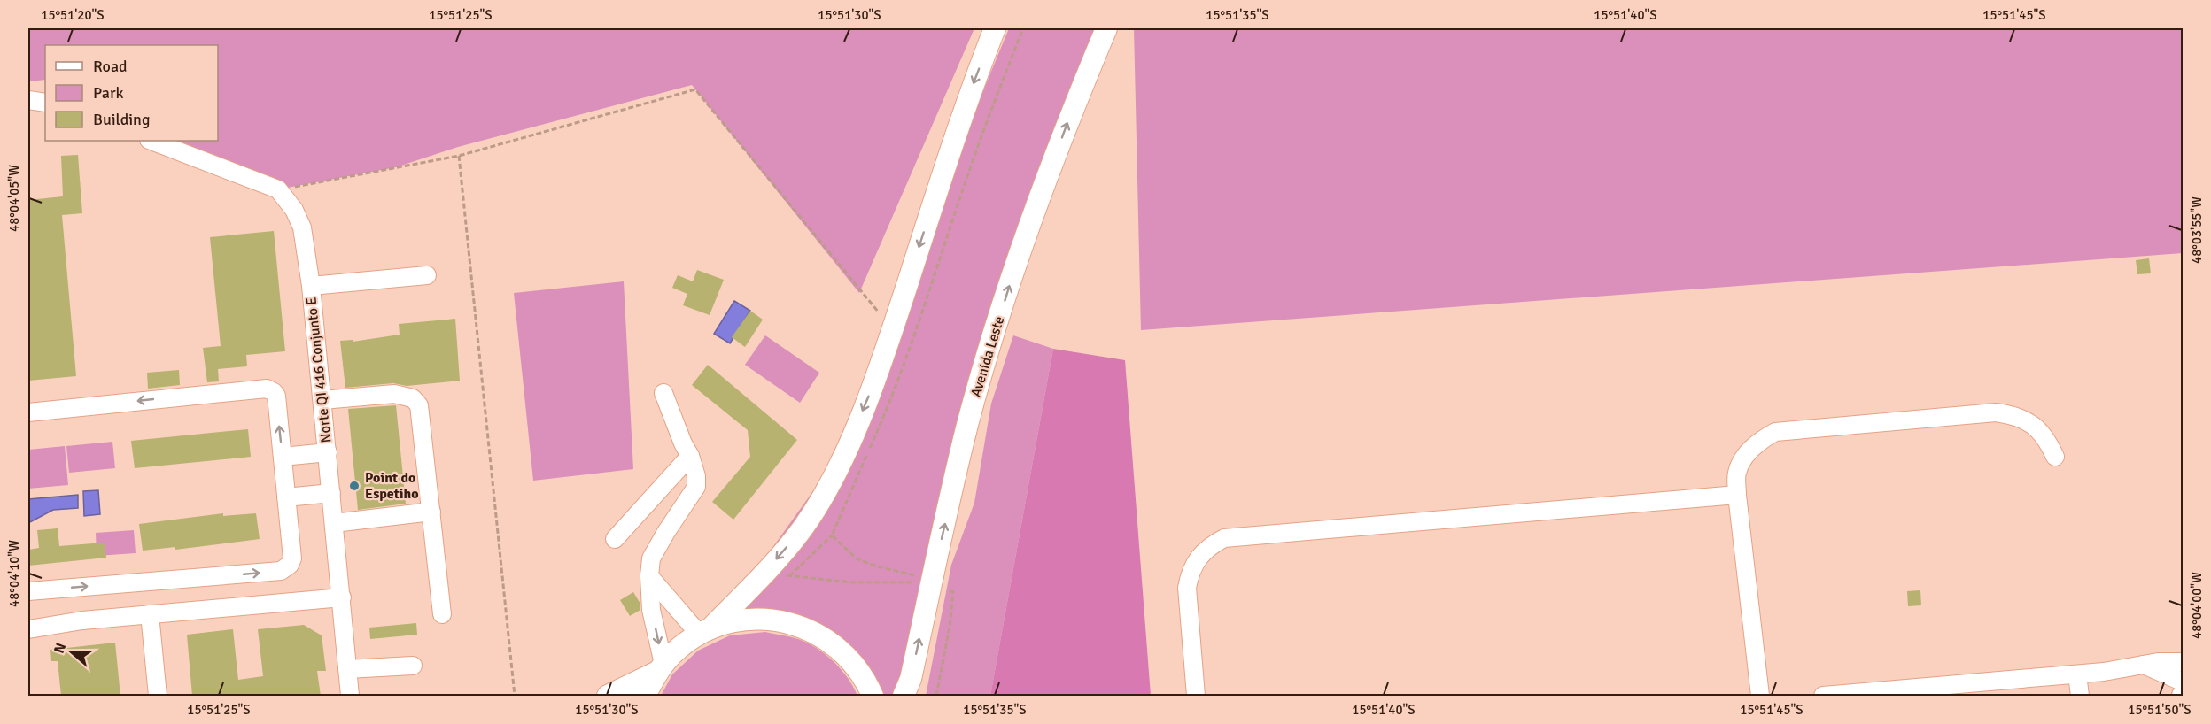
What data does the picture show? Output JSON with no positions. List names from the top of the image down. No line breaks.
{"streets":{"main road":["Avenida Leste"],"street":["Norte QI 416 Conjunto E"]},"places":["Point do Espetiho"],"legend":["Road","Park","Building"],"north":"left","coordinates":["15°51'20\"S","15°51'25\"S","15°51'30\"S","15°51'35\"S","15°51'40\"S","15°51'45\"S","48°04'05\"W","48°03'55\"W","48°04'10\"W","48°04'00\"W","15°51'50\"S"]}
